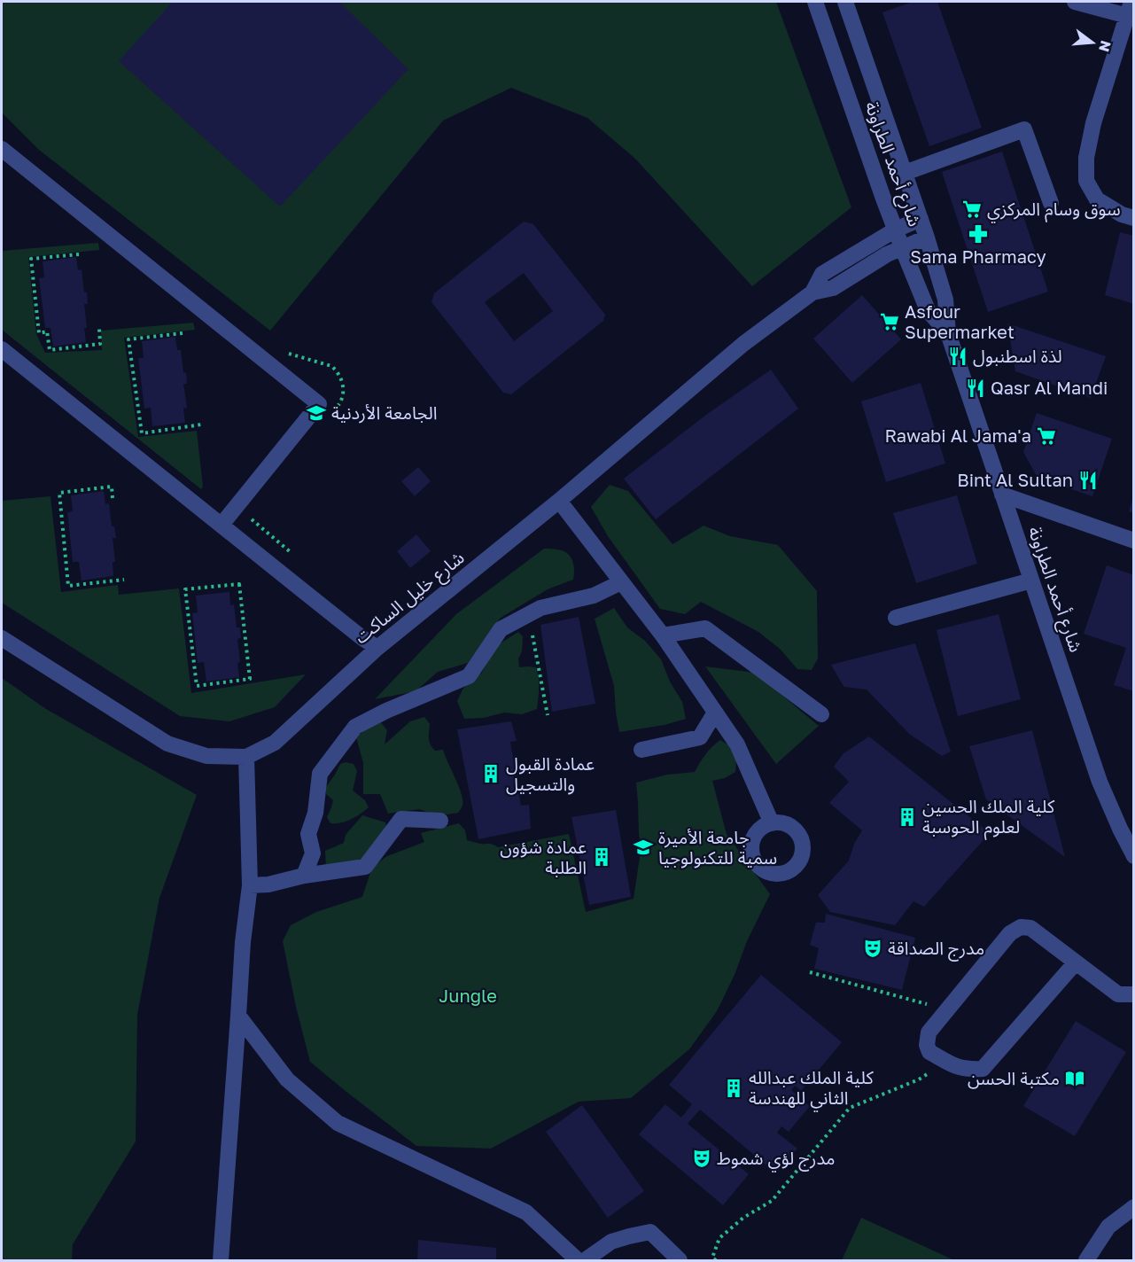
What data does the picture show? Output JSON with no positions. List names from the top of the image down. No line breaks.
{"streets":{"street":["شارع أحمد الطراونة","شارع خليل الساكت"]},"crossings":[["شارع أحمد الطراونة","شارع خليل الساكت"]],"parks":["Jungle"],"places":{"supermarket":["سوق وسام المركزي","Asfour Supermarket","Rawabi Al Jama'a"],"pharmacy":["Sama Pharmacy"],"restaurant":["لذة اسطنبول","Qasr Al Mandi","Bint Al Sultan"],"school or university":["الجامعة الأردنية","جامعة الأميرة سمية للتكنولوجيا"],"building":["عمادة القبول والتسجيل","كلية الملك الحسين لعلوم الحوسبة","عمادة شؤون الطلبة","كلية الملك عبدالله الثاني للهندسة"],"theatre":["مدرج الصداقة","مدرج لؤي شموط"],"library":["مكتبة الحسن"]},"north":"right"}
